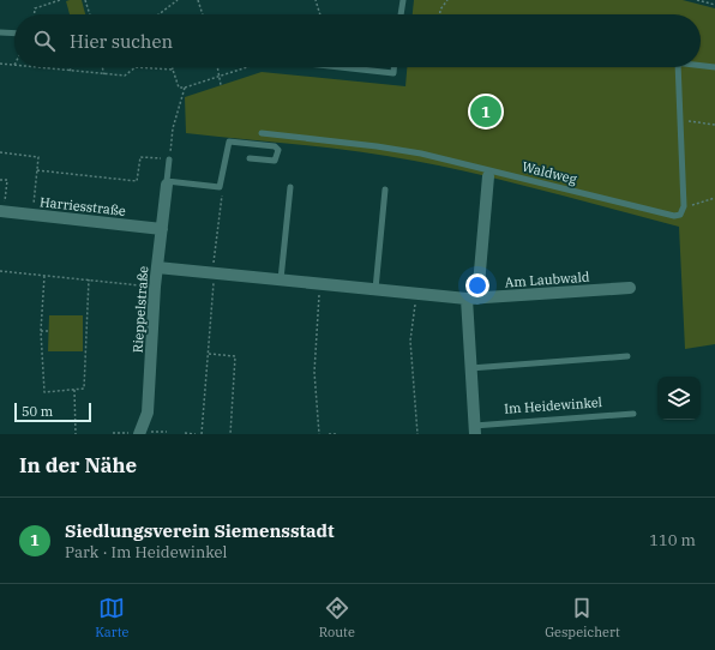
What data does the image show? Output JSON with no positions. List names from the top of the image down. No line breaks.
{"streets":{"street":["Harriesstraße","Am Laubwald","Rieppelstraße","Im Heidewinkel"],"lane":["Waldweg"]},"crossings":[["Waldweg","Im Heidewinkel"],["Harriesstraße","Rieppelstraße"],["Am Laubwald","Im Heidewinkel"]],"scale_bar":"50 m","page":{"search":"Hier suchen","pins":"1","scale":"50 m","heading":"In der Nähe","list":[{"mark":"1","name":"Siedlungsverein Siemensstadt","note":"Park · Im Heidewinkel","value":"110 m"}],"nav":["Karte","Route","Gespeichert"]}}
